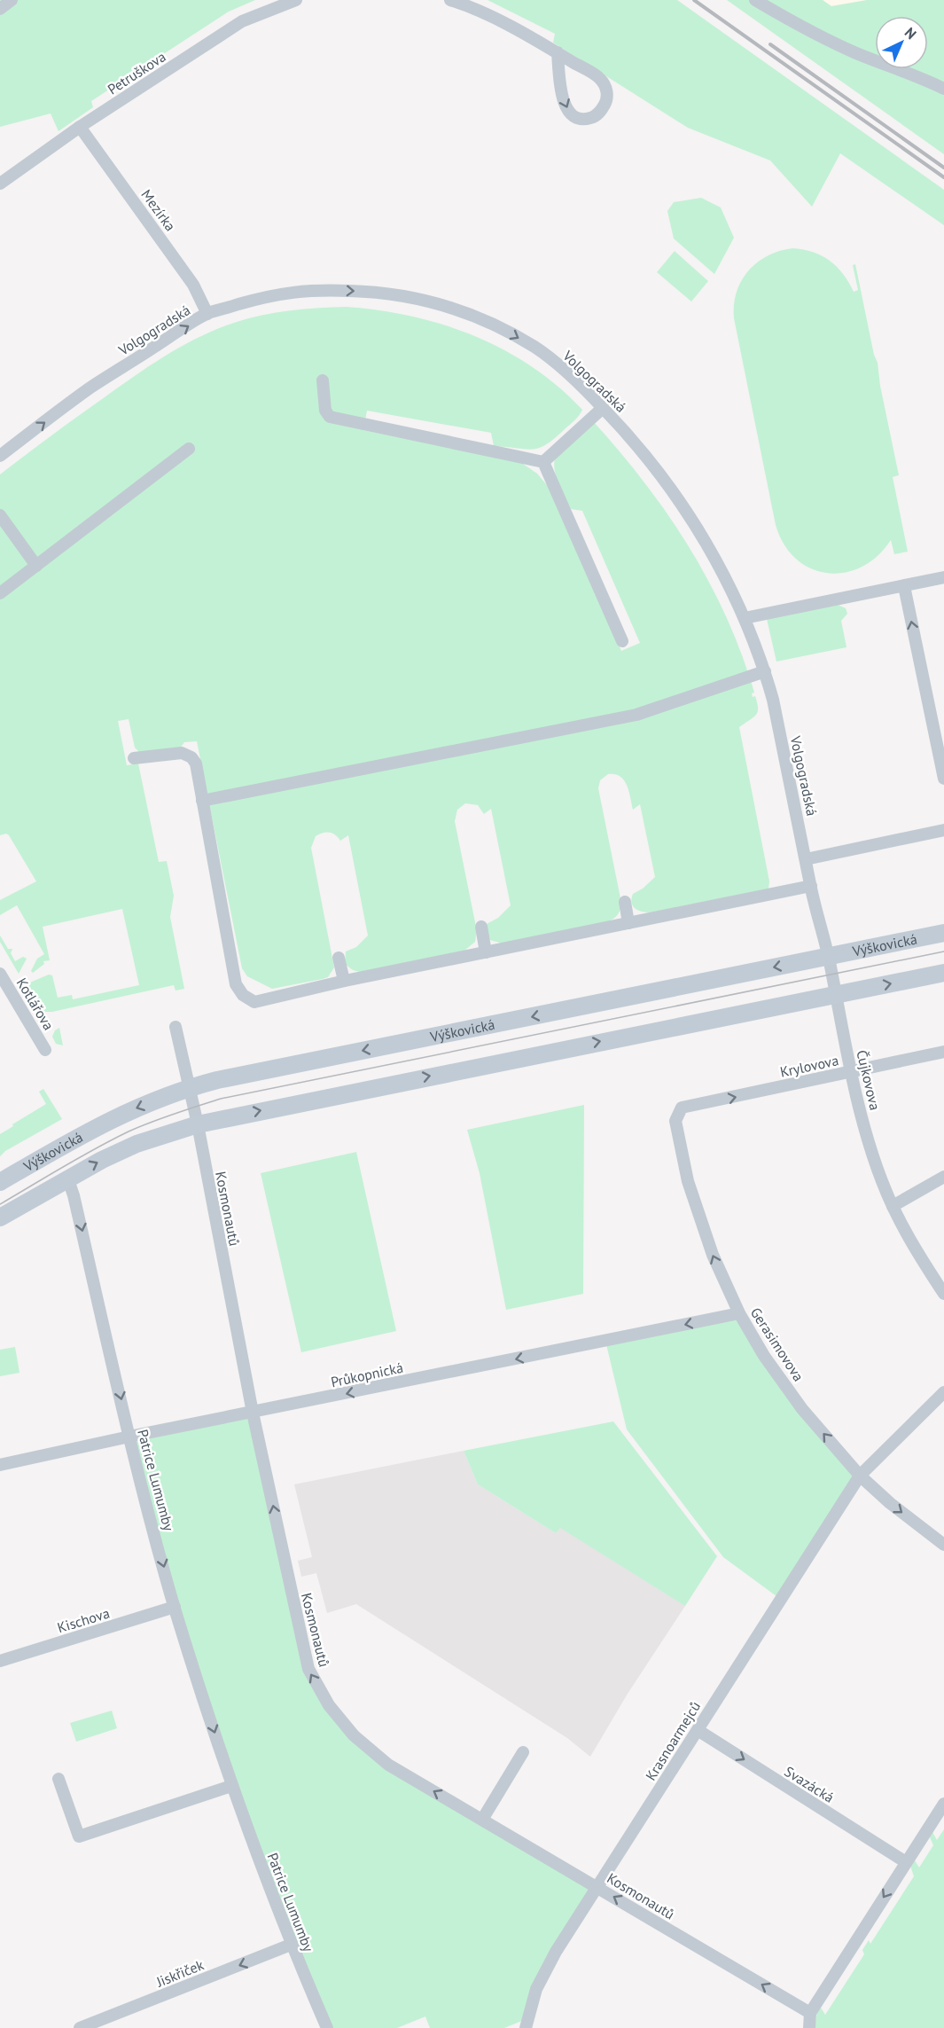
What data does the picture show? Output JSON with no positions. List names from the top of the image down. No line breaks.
{"streets":{"street":["Petruškova","Mezírka","Volgogradská","Výškovická","Kotlářova","Krylovova","Čujkovova","Kosmonautů","Gerasimovova","Průkopnická","Patrice Lumumby","Kischova","Krasnoarmejců","Svazácká","Jiskřiček"]},"crossings":[["Petruškova","Mezírka"],["Mezírka","Volgogradská"],["Volgogradská","Výškovická"],["Volgogradská","Čujkovova"],["Výškovická","Čujkovova"],["Výškovická","Kosmonautů"],["Výškovická","Patrice Lumumby"],["Krylovova","Čujkovova"],["Krylovova","Gerasimovova"],["Kosmonautů","Průkopnická"],["Kosmonautů","Krasnoarmejců"],["Gerasimovova","Průkopnická"],["Gerasimovova","Krasnoarmejců"],["Průkopnická","Patrice Lumumby"],["Patrice Lumumby","Kischova"],["Patrice Lumumby","Jiskřiček"],["Krasnoarmejců","Svazácká"]],"one_way":["Volgogradská","Krylovova","Kosmonautů","Průkopnická","Patrice Lumumby","Svazácká","Jiskřiček"],"north":"top right"}
